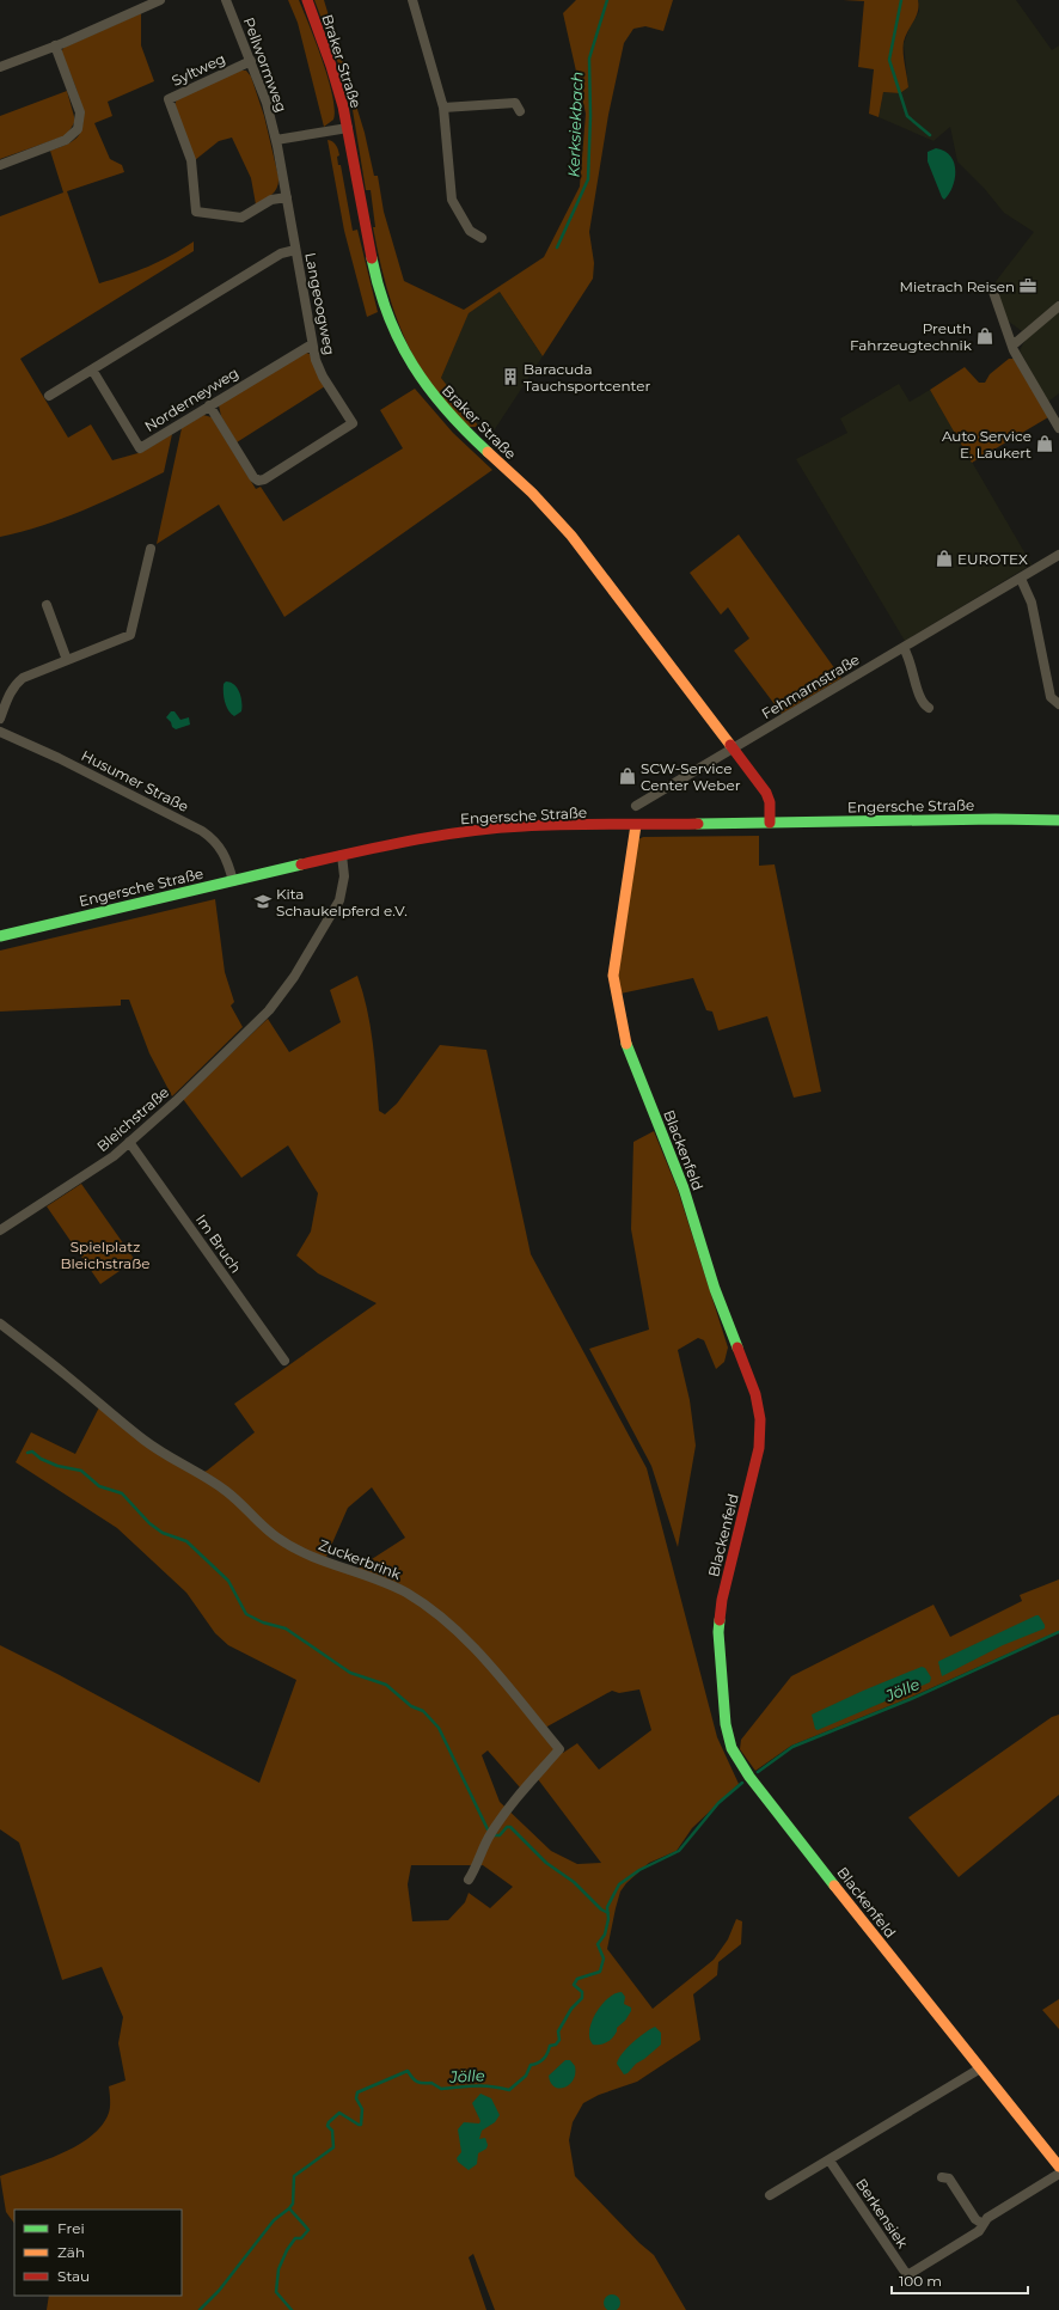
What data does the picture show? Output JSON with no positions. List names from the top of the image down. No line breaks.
{"streets":{"main road":["Braker Straße","Engersche Straße","Blackenfeld"],"street":["Pellwormweg","Syltweg","Langeoogweg","Norderneyweg","Fehmarnstraße","Husumer Straße","Bleichstraße","Im Bruch","Zuckerbrink","Berkensiek"]},"crossings":[["Braker Straße","Fehmarnstraße"],["Braker Straße","Engersche Straße"],["Pellwormweg","Syltweg"],["Pellwormweg","Langeoogweg"],["Syltweg","Langeoogweg"],["Langeoogweg","Norderneyweg"],["Husumer Straße","Engersche Straße"],["Engersche Straße","Bleichstraße"],["Engersche Straße","Blackenfeld"],["Bleichstraße","Im Bruch"]],"water":["Kerksiekbach","Jölle"],"parks":["Spielplatz Bleichstraße"],"places":{"office":["Mietrach Reisen"],"shop":["Preuth Fahrzeugtechnik","Auto Service E. Laukert","EUROTEX","SCW-Service Center Weber"],"building":["Baracuda Tauchsportcenter"],"school or university":["Kita Schaukelpferd e.V."]},"legend":["Frei","Zäh","Stau"],"scale_bar":"100 m"}
